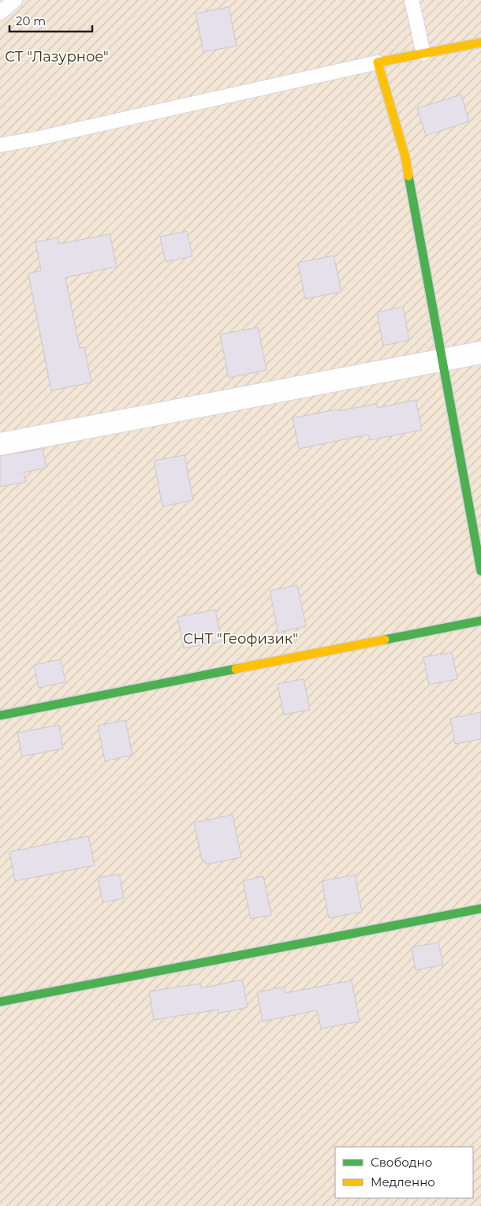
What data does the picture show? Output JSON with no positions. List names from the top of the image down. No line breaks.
{"parks":["СТ \"Лазурное\"","СНТ \"Геофизик\""],"legend":["Свободно","Медленно"],"scale_bar":"20 m"}
